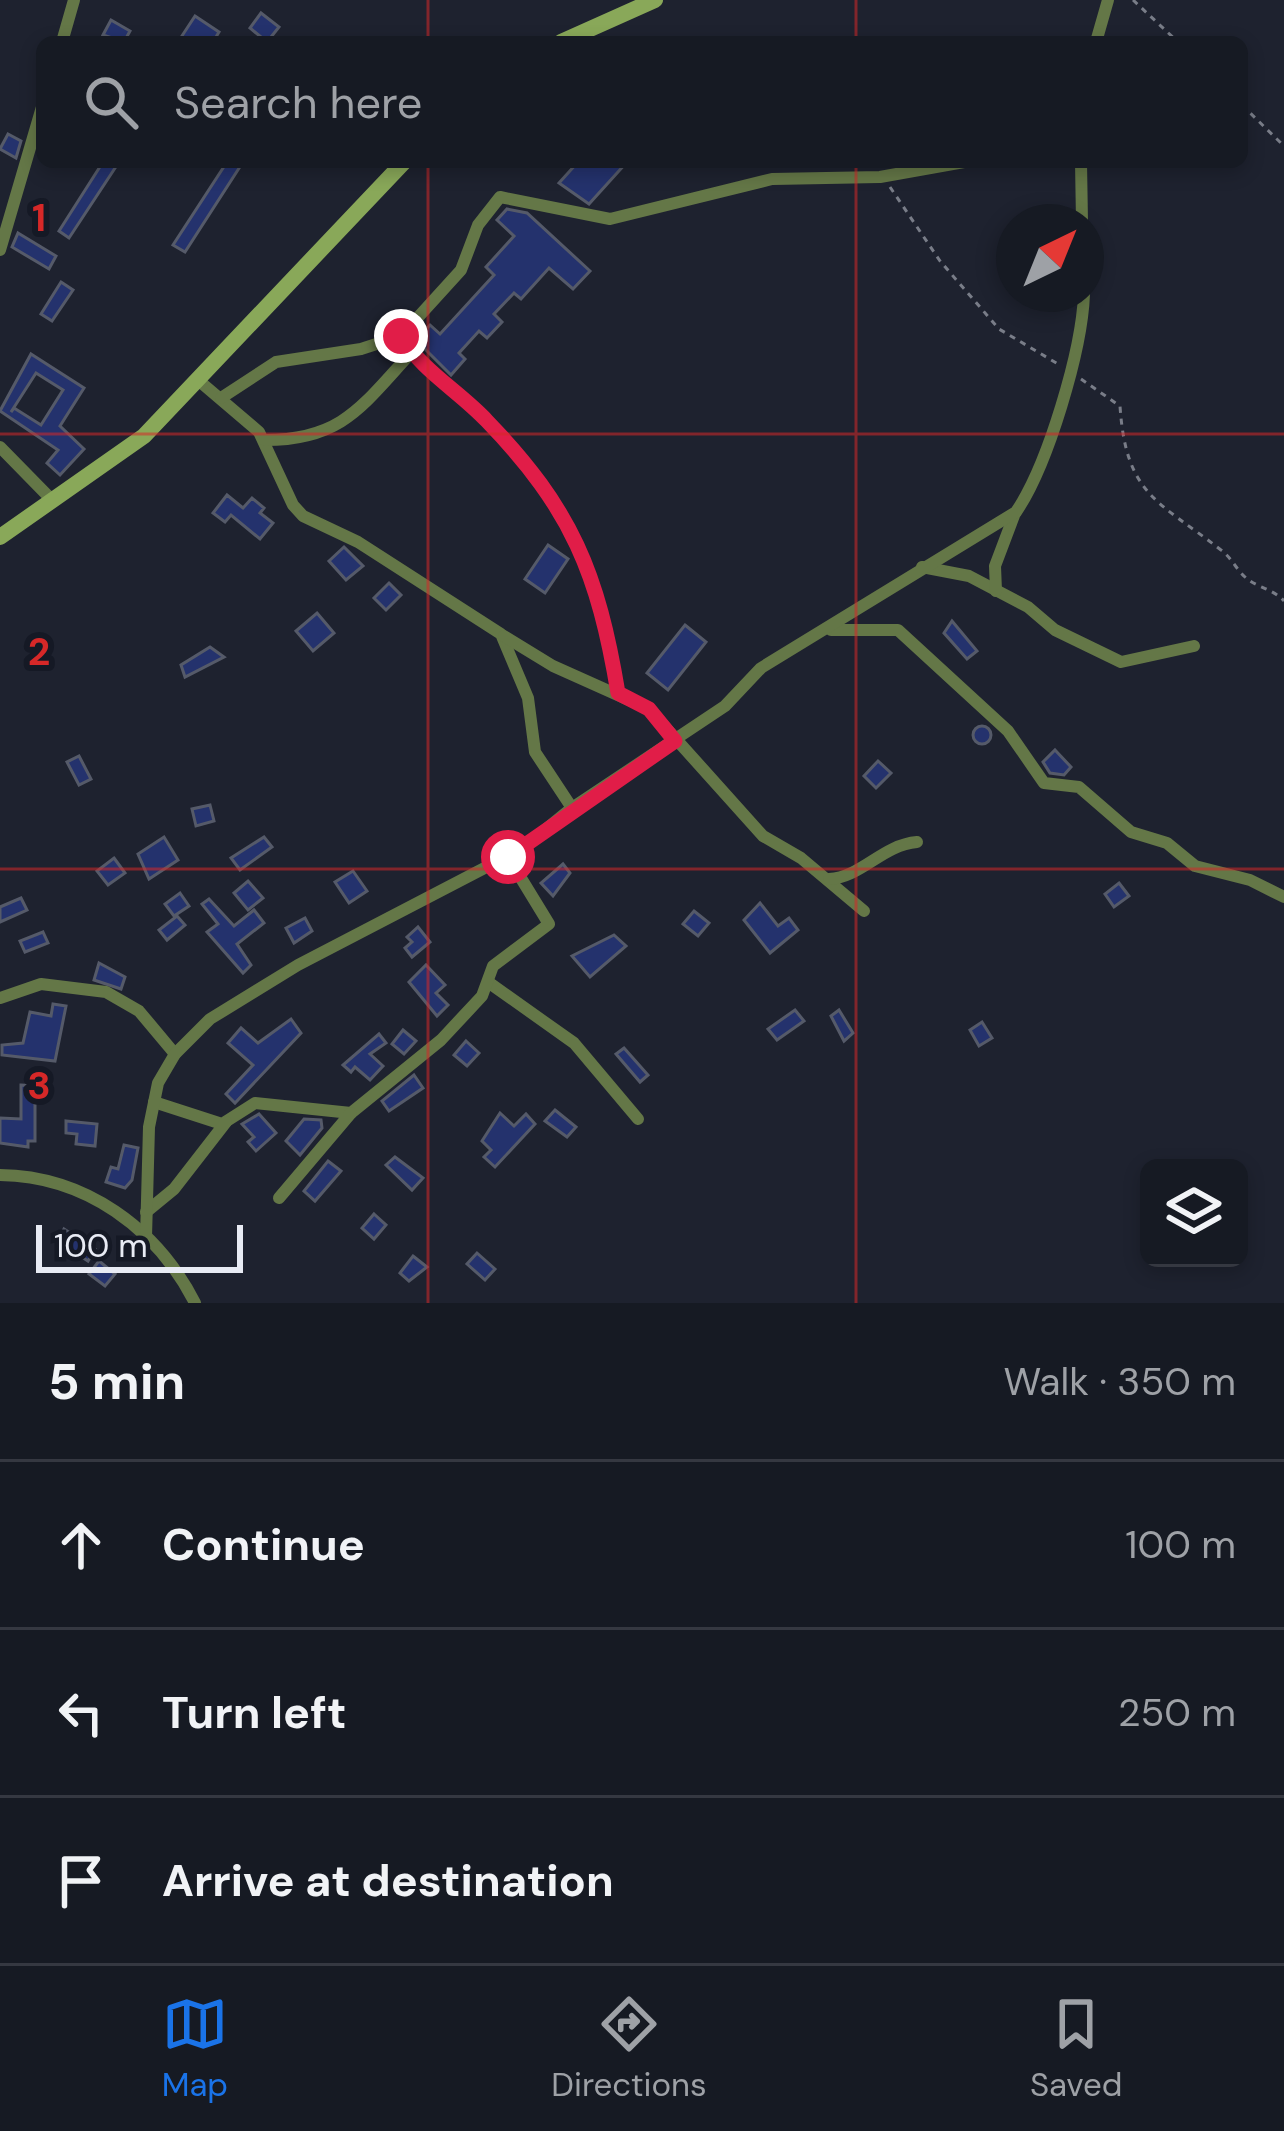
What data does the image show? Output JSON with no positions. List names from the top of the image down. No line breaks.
{"scale_bar":"100 m","north":"top right","page":{"search":"Search here","scale":"100 m","heading":["5 min","Walk · 350 m"],"list":[["Continue","100 m"],["Turn left","250 m"],"Arrive at destination"],"nav":["Map","Directions","Saved"]},"grid":{"rows":["1","2","3"]}}
